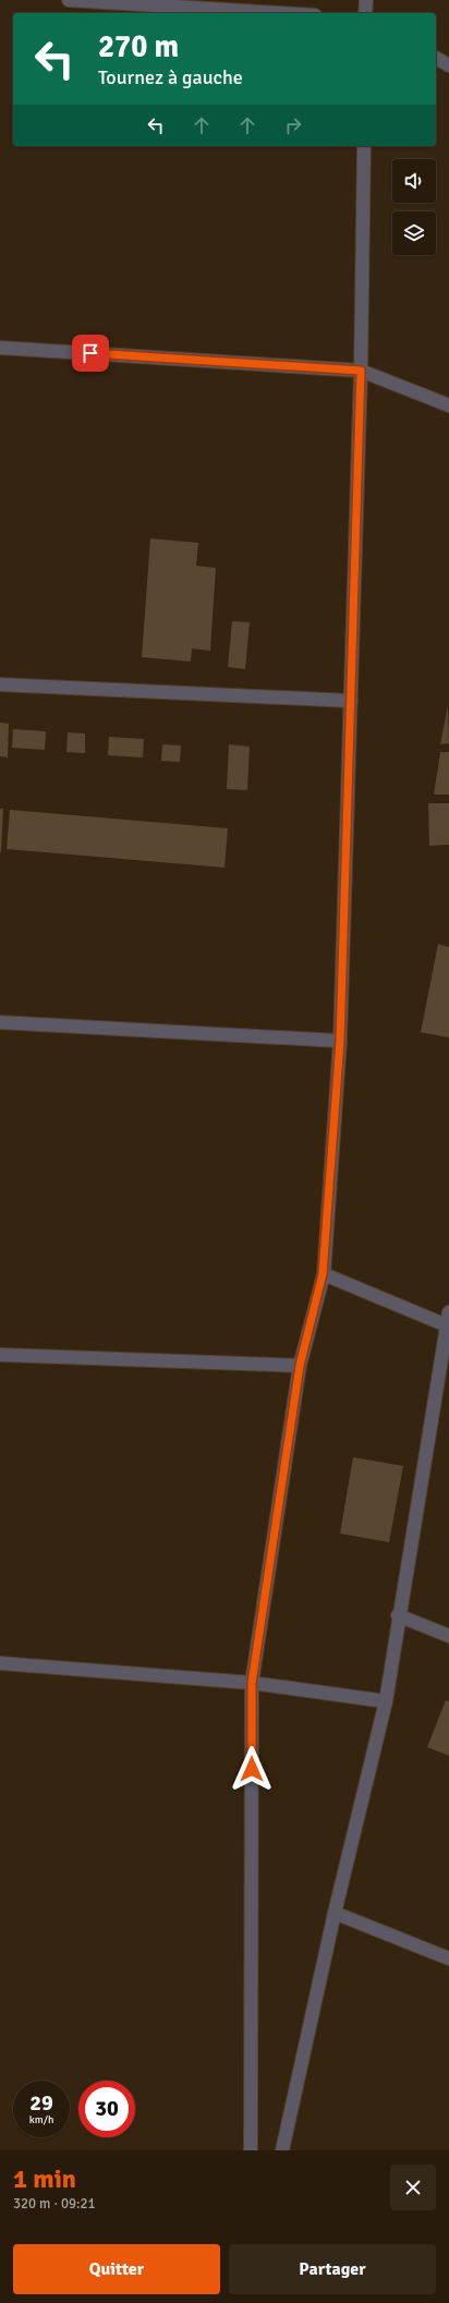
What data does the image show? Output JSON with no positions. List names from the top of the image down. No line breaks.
{"page":{"turn":["270 m","Tournez à gauche"],"speed":"29 km/h","limit":"30","heading":["1 min","320 m · 09:21"],"buttons":["Quitter","Partager"]}}
